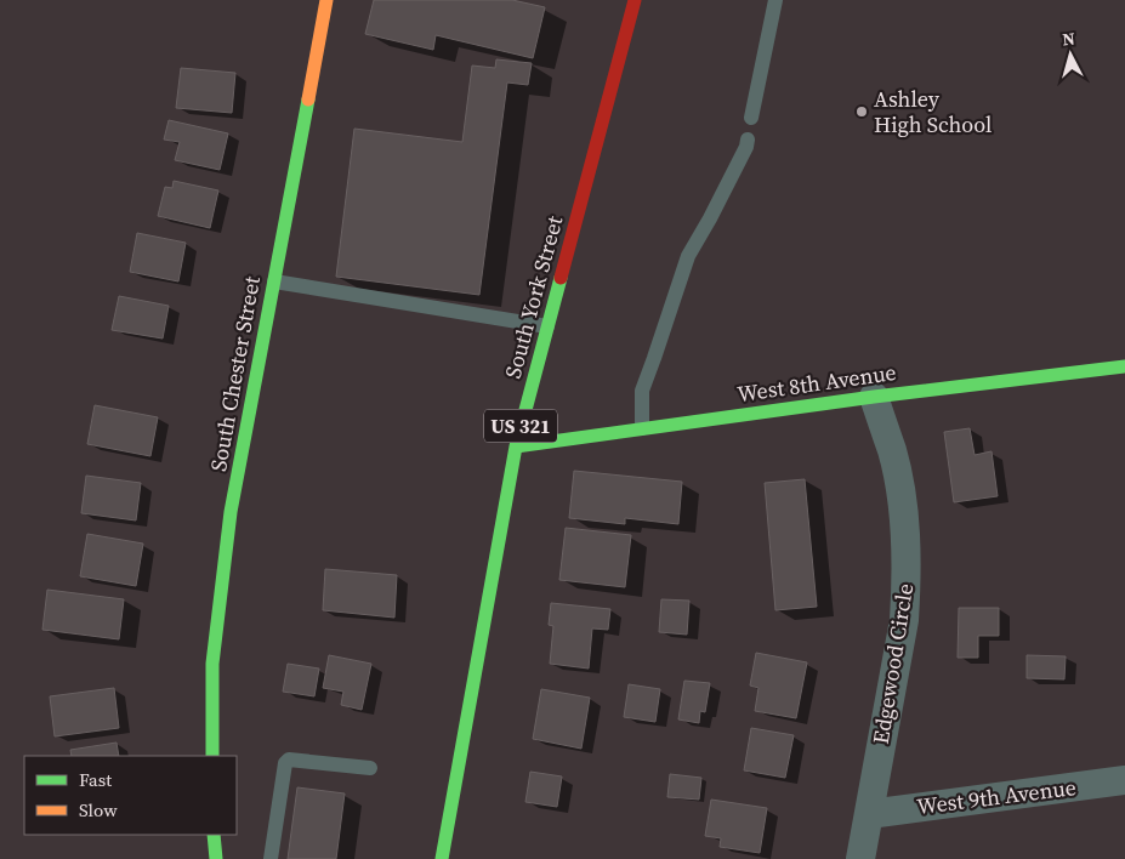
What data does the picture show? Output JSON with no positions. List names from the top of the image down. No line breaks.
{"streets":{"main road":["South York Street","South Chester Street","West 8th Avenue","US 321"],"street":["Edgewood Circle","West 9th Avenue"]},"crossings":[["South York Street","West 8th Avenue"],["West 8th Avenue","Edgewood Circle"],["Edgewood Circle","West 9th Avenue"]],"places":["Ashley High School"],"legend":["Fast","Slow"],"north":"top"}
